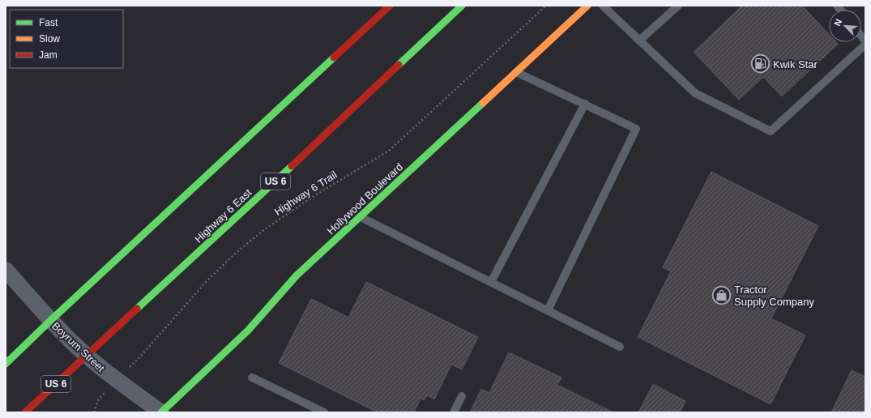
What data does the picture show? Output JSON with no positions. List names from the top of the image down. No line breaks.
{"streets":{"main road":["US 6","Hollywood Boulevard","Highway 6 East"],"street":["Boyrum Street"],"path":["Highway 6 Trail"]},"crossings":[["Highway 6 Trail","Boyrum Street"],["Hollywood Boulevard","Boyrum Street"],["Highway 6 East","Boyrum Street"]],"places":{"fuel station":["Kwik Star"],"shop":["Tractor Supply Company"]},"legend":["Fast","Slow","Jam"],"north":"top left"}
